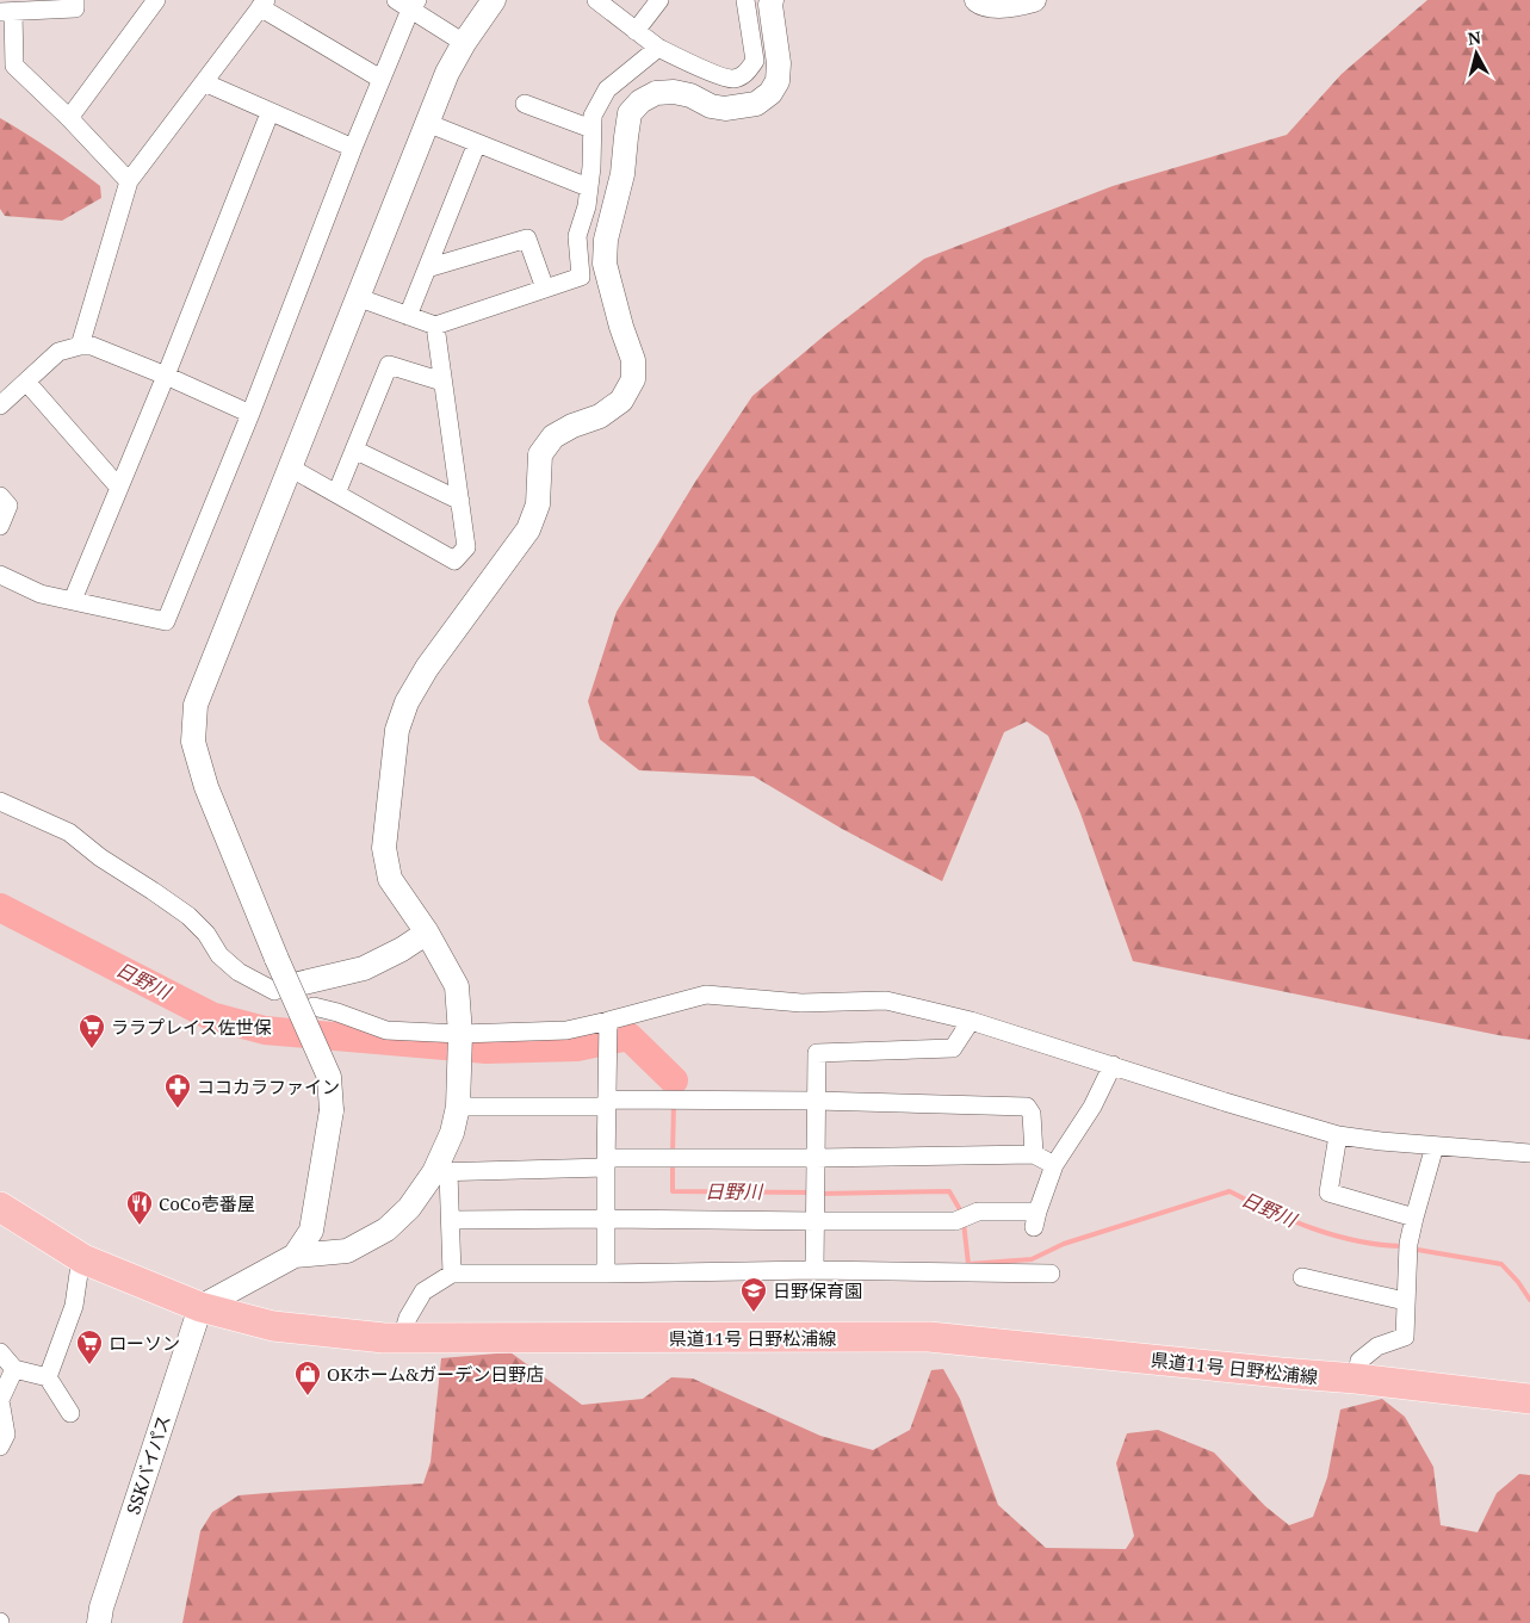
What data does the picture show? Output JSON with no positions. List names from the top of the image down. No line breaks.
{"streets":{"main road":["県道11号 日野松浦線"],"street":["SSKバイパス"]},"crossings":[["県道11号 日野松浦線","SSKバイパス"]],"water":["日野川"],"places":{"supermarket":["ララプレイス佐世保","ローソン"],"pharmacy":["ココカラファイン"],"restaurant":["CoCo壱番屋"],"school or university":["日野保育園"],"shop":["OKホーム&ガーデン日野店"]},"north":"top"}
